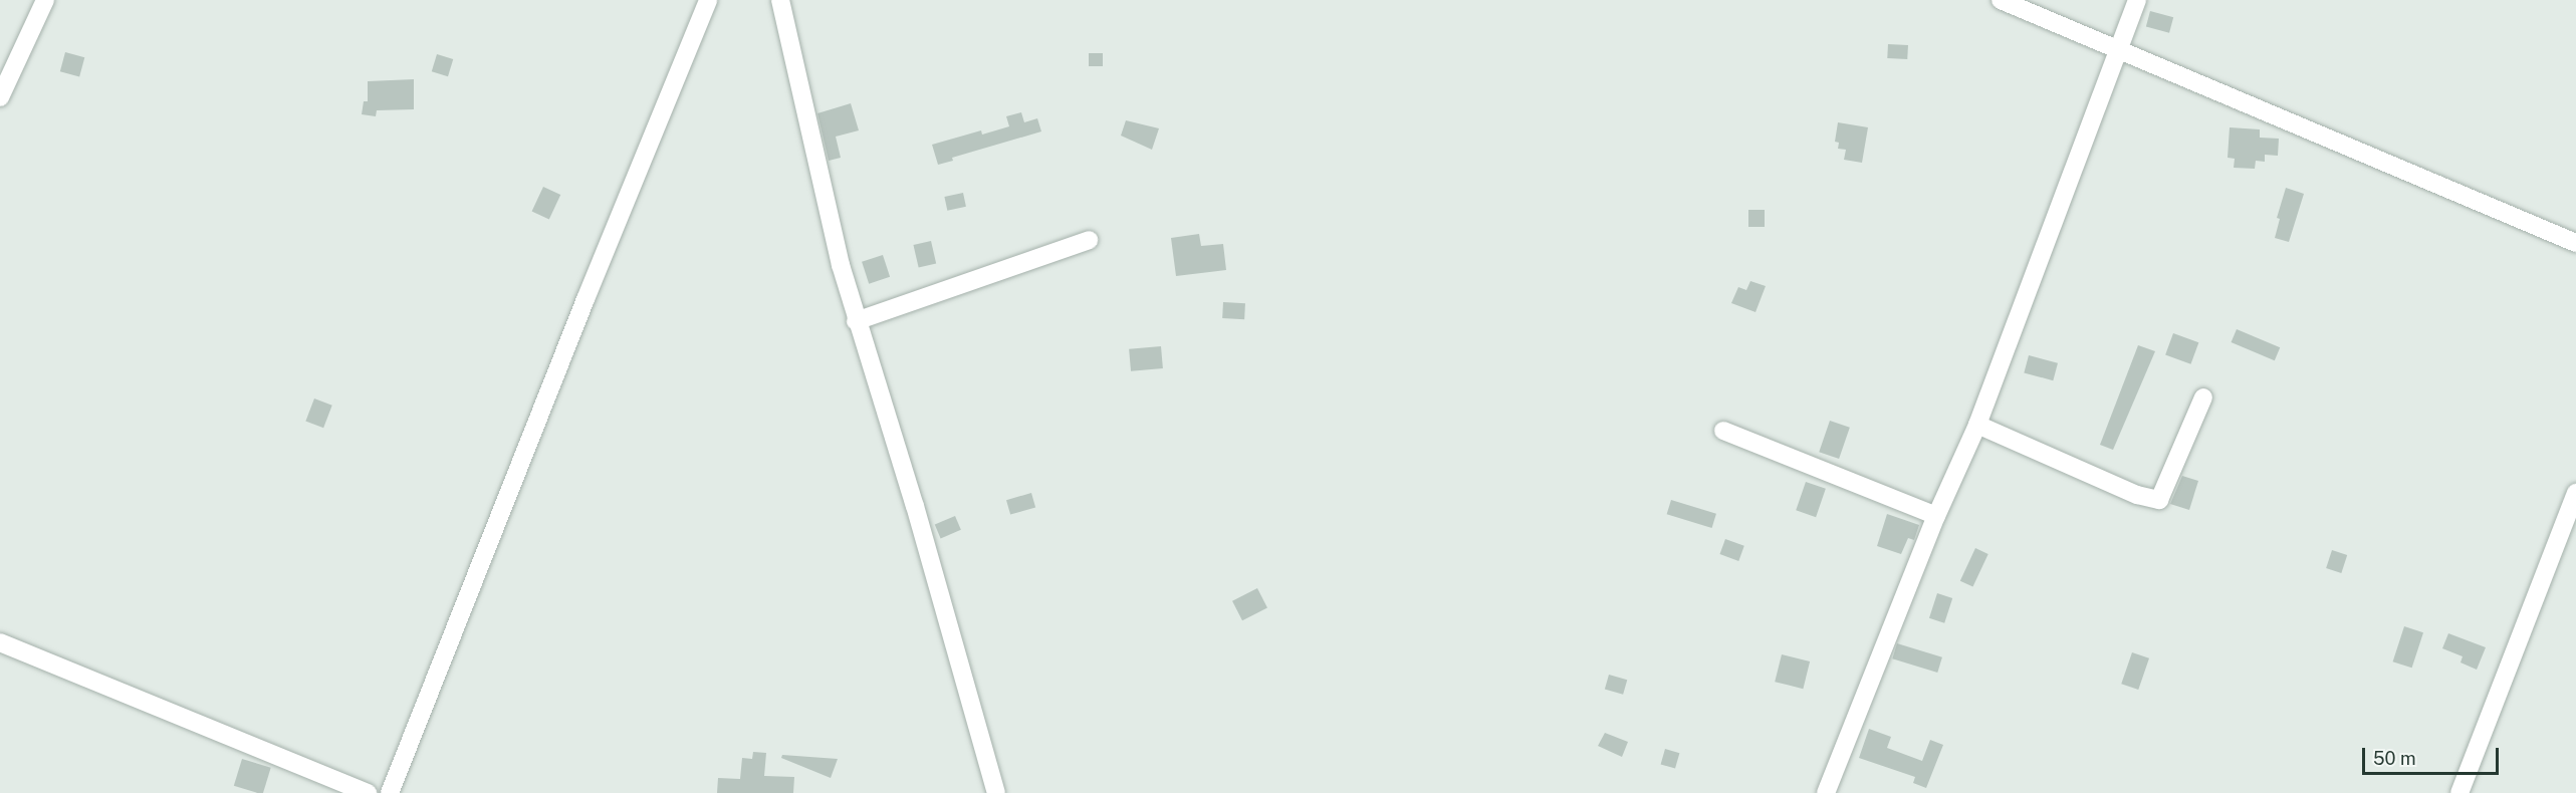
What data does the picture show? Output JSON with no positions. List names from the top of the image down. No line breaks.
{"scale_bar":"50 m"}
